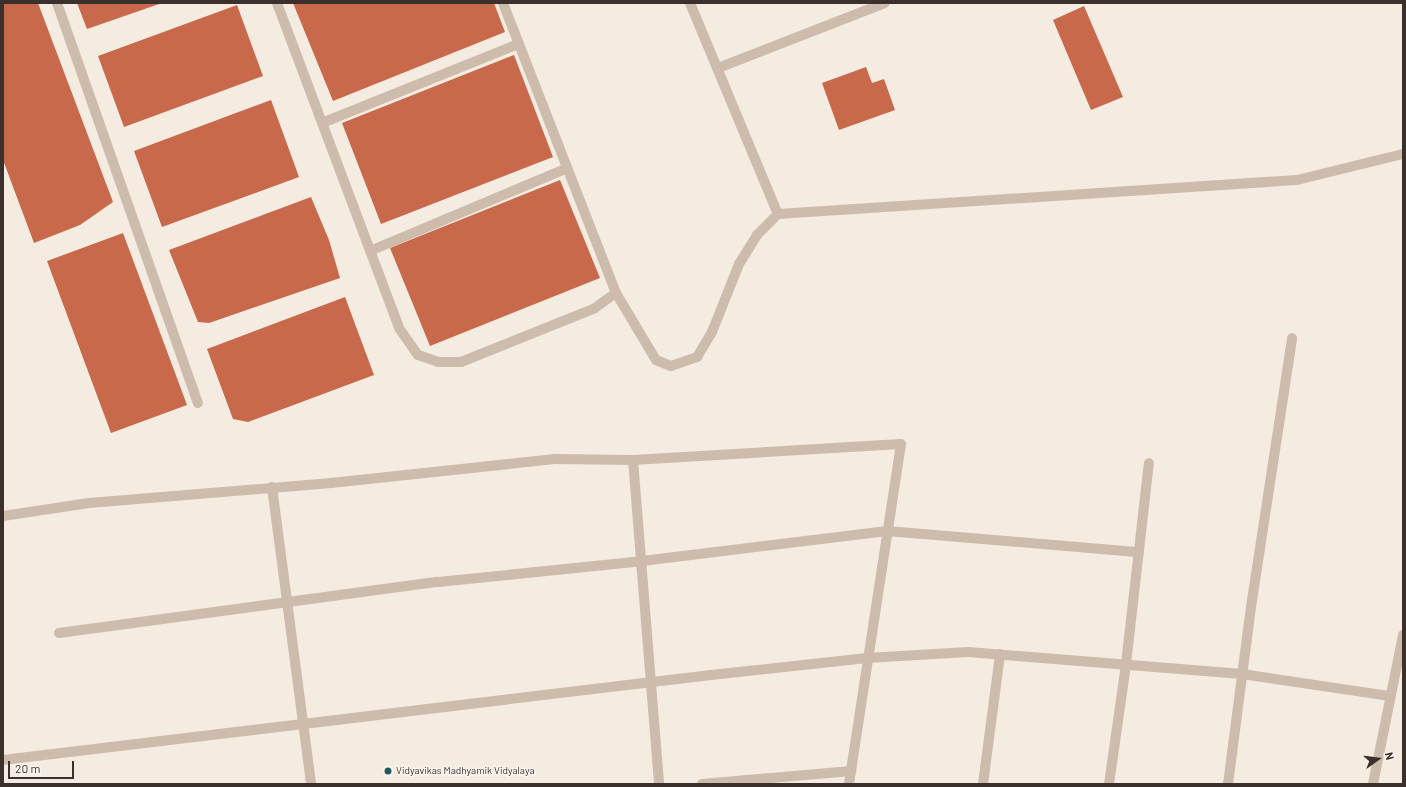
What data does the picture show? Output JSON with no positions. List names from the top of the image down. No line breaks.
{"places":["Vidyavikas Madhyamik Vidyalaya"],"scale_bar":"20 m","north":"right"}
